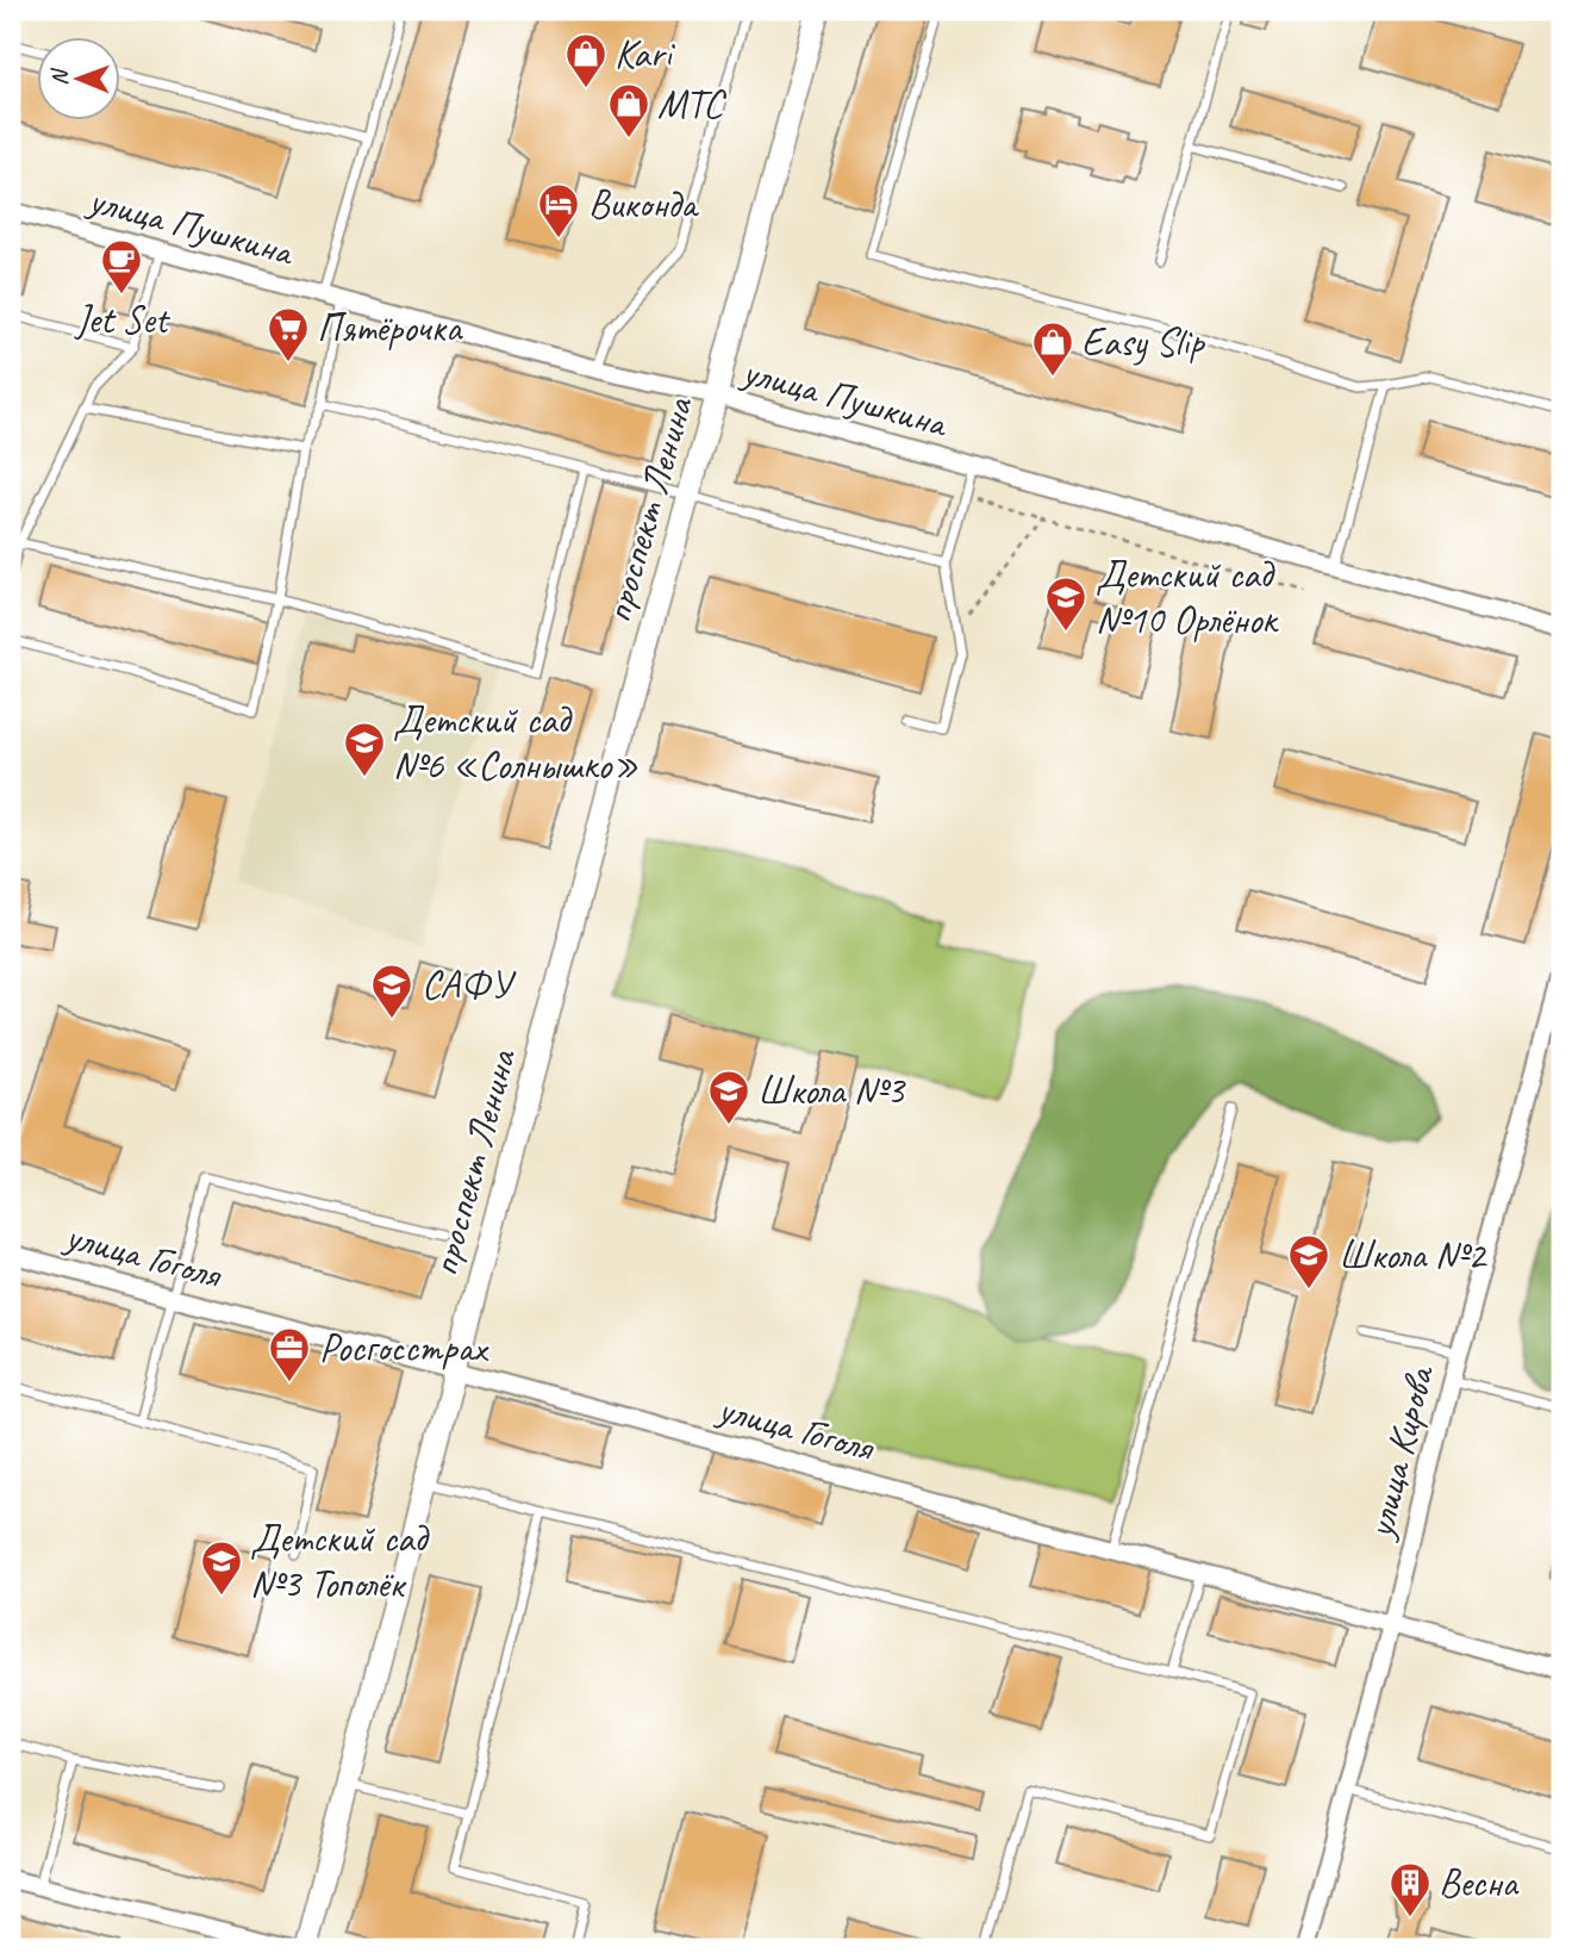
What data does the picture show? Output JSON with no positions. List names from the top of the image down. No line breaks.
{"streets":{"street":["улица Пушкина","проспект Ленина","улица Гоголя","улица Кирова"]},"crossings":[["улица Пушкина","проспект Ленина"],["проспект Ленина","улица Гоголя"],["улица Гоголя","улица Кирова"]],"places":{"shop":["Kari","МТС","Easy Slip"],"hotel":["Виконда"],"cafe":["Jet Set"],"supermarket":["Пятёрочка"],"school or university":["Детский сад №10 Орлёнок","Детский сад №6 «Солнышко»","САФУ","Школа №3","Школа №2","Детский сад №3 Тополёк"],"office":["Росгосстрах"],"building":["Весна"]},"north":"left"}
